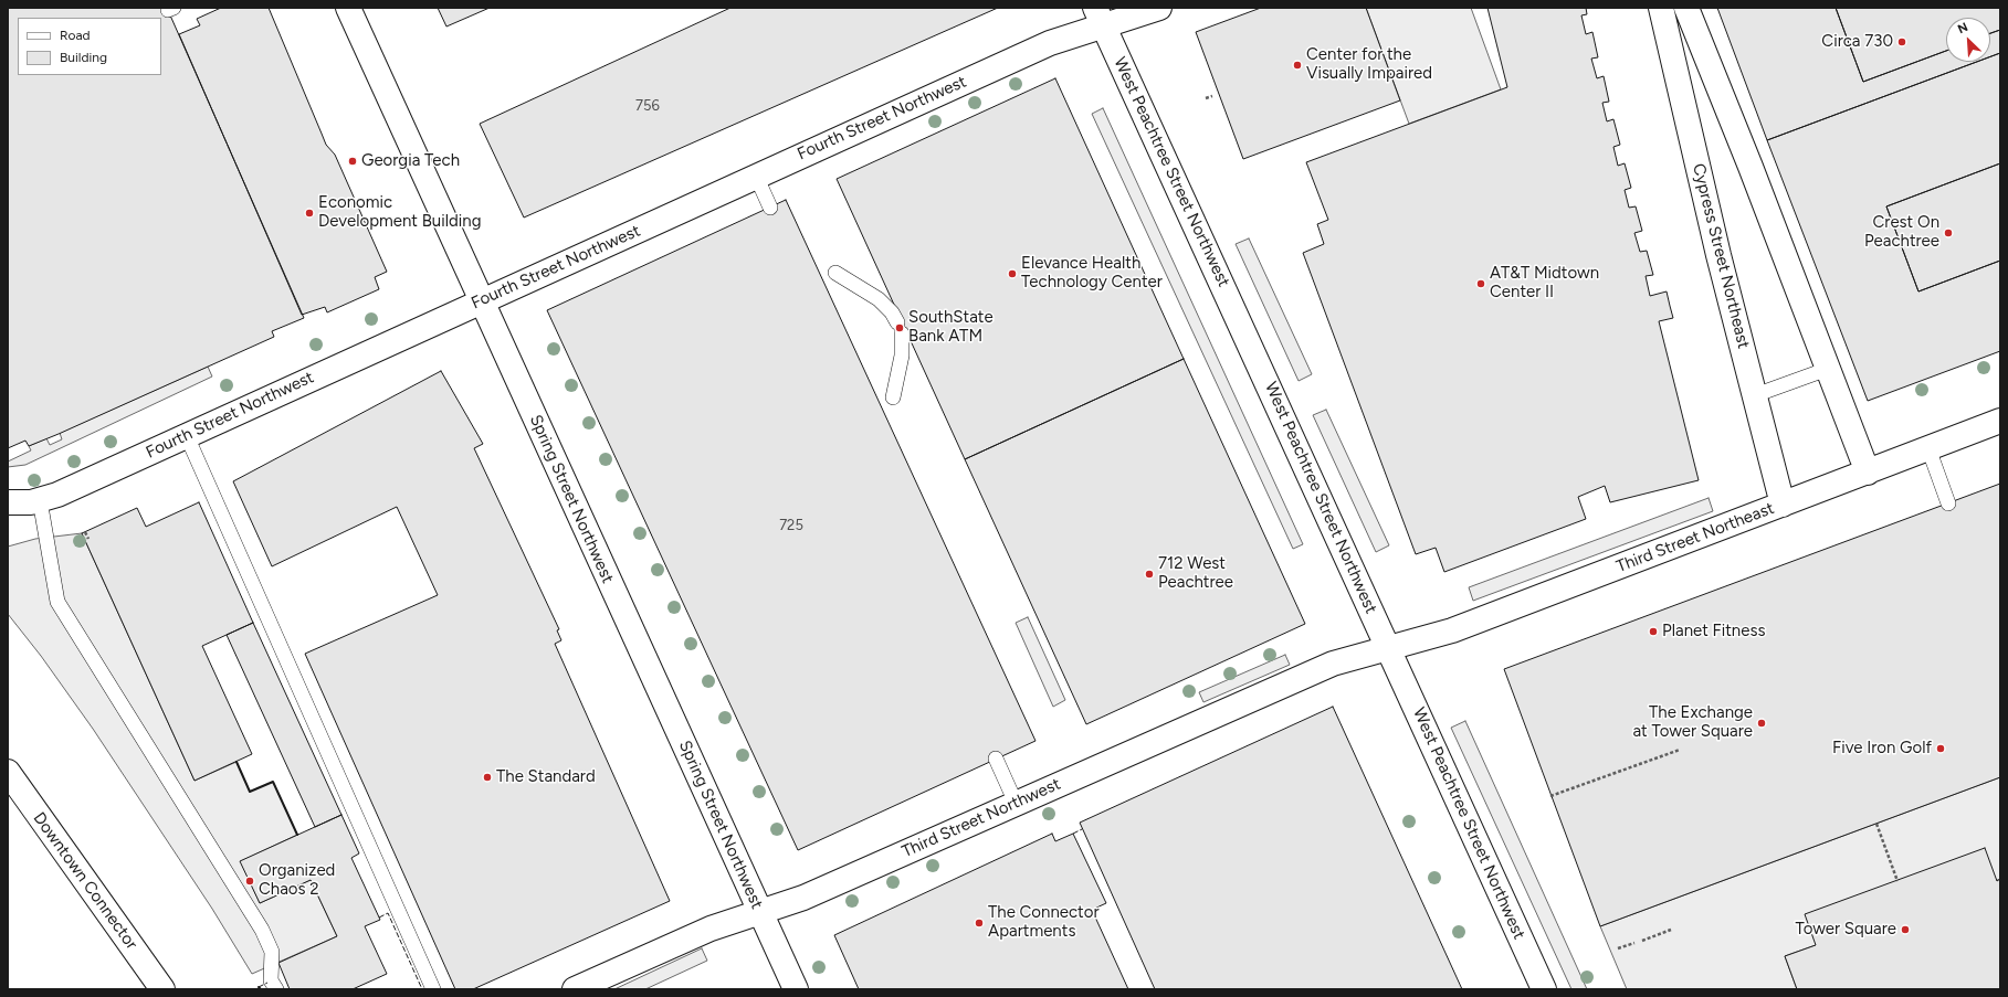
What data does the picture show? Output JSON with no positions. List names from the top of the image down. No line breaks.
{"streets":{"main road":["Fourth Street Northwest","West Peachtree Street Northwest","Cypress Street Northeast","Spring Street Northwest","Third Street Northeast","Third Street Northwest","Downtown Connector"]},"crossings":[["Fourth Street Northwest","West Peachtree Street Northwest"],["Fourth Street Northwest","Spring Street Northwest"],["West Peachtree Street Northwest","Third Street Northeast"],["West Peachtree Street Northwest","Third Street Northwest"],["Cypress Street Northeast","Third Street Northeast"],["Spring Street Northwest","Third Street Northwest"],["Third Street Northeast","Third Street Northwest"]],"places":["Circa 730","Center for the Visually Impaired","Georgia Tech","Economic Development Building","Crest On Peachtree","Elevance Health Technology Center","AT&T Midtown Center II","SouthState Bank ATM","712 West Peachtree","Planet Fitness","The Exchange at Tower Square","Five Iron Golf","The Standard","Organized Chaos 2","The Connector Apartments","Tower Square"],"house_numbers":["756","725"],"legend":["Road","Building"],"north":"top left"}
